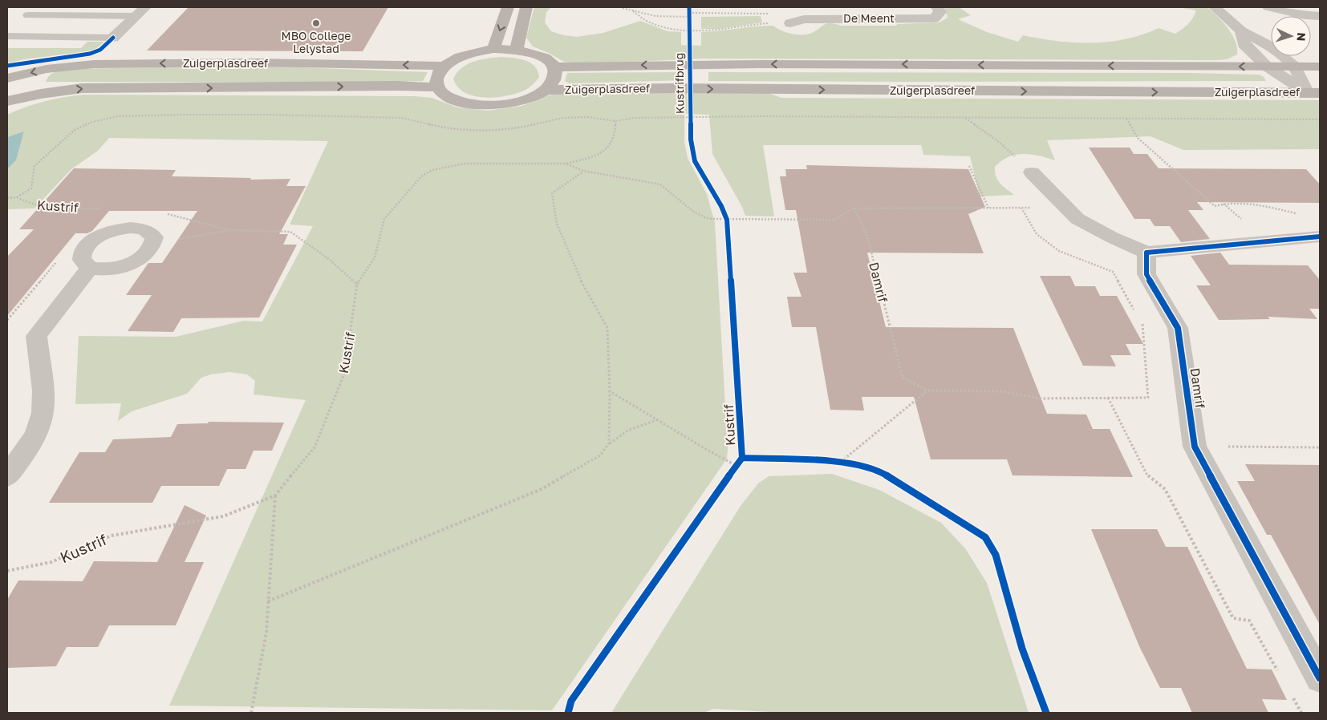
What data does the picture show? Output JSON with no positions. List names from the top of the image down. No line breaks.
{"streets":{"main road":["Zuigerplasdreef"],"street":["De Meent","Damrif"],"path":["Kustrif"],"cycle path":["Kustrifbrug"]},"places":["MBO College Lelystad"],"north":"right"}
